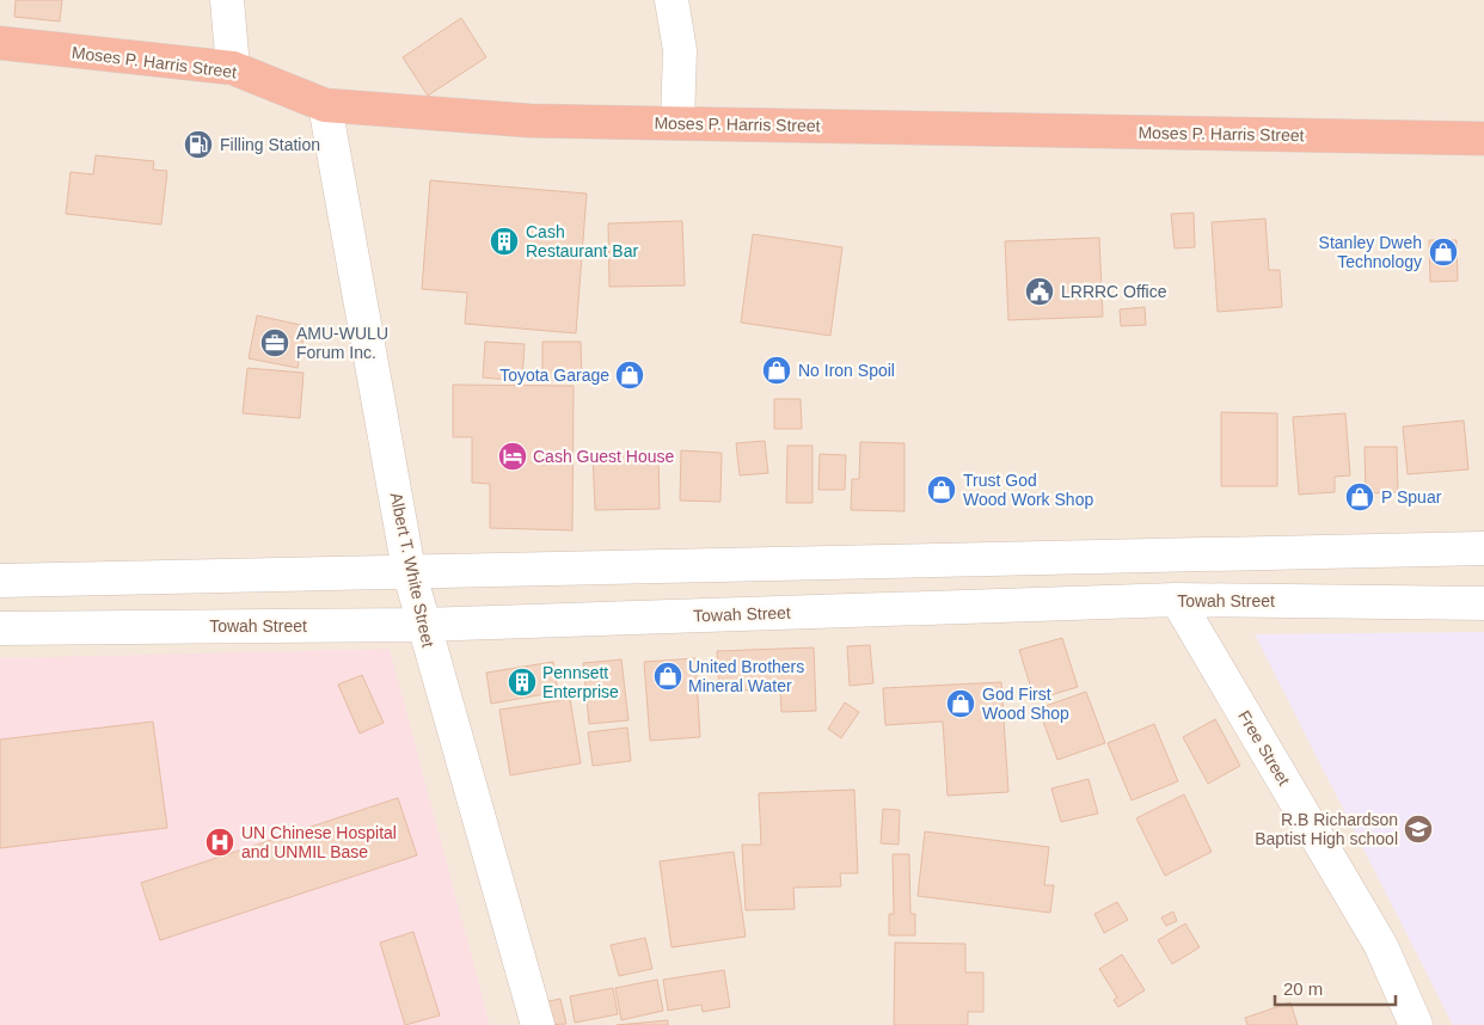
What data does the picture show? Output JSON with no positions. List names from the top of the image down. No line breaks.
{"streets":{"highway":["Moses P. Harris Street"],"street":["Albert T. White Street","Towah Street","Free Street"]},"crossings":[["Moses P. Harris Street","Albert T. White Street"],["Albert T. White Street","Towah Street"],["Towah Street","Free Street"]],"places":{"fuel station":["Filling Station"],"building":["Cash Restaurant Bar","Pennsett Enterprise"],"shop":["Stanley Dweh Technology","No Iron Spoil","Toyota Garage","Trust God Wood Work Shop","P Spuar","United Brothers Mineral Water","God First Wood Shop"],"public building":["LRRRC Office"],"office":["AMU-WULU Forum Inc."],"hotel":["Cash Guest House"],"school or university":["R.B Richardson Baptist High school"],"hospital":["UN Chinese Hospital and UNMIL Base"]},"scale_bar":"20 m"}
